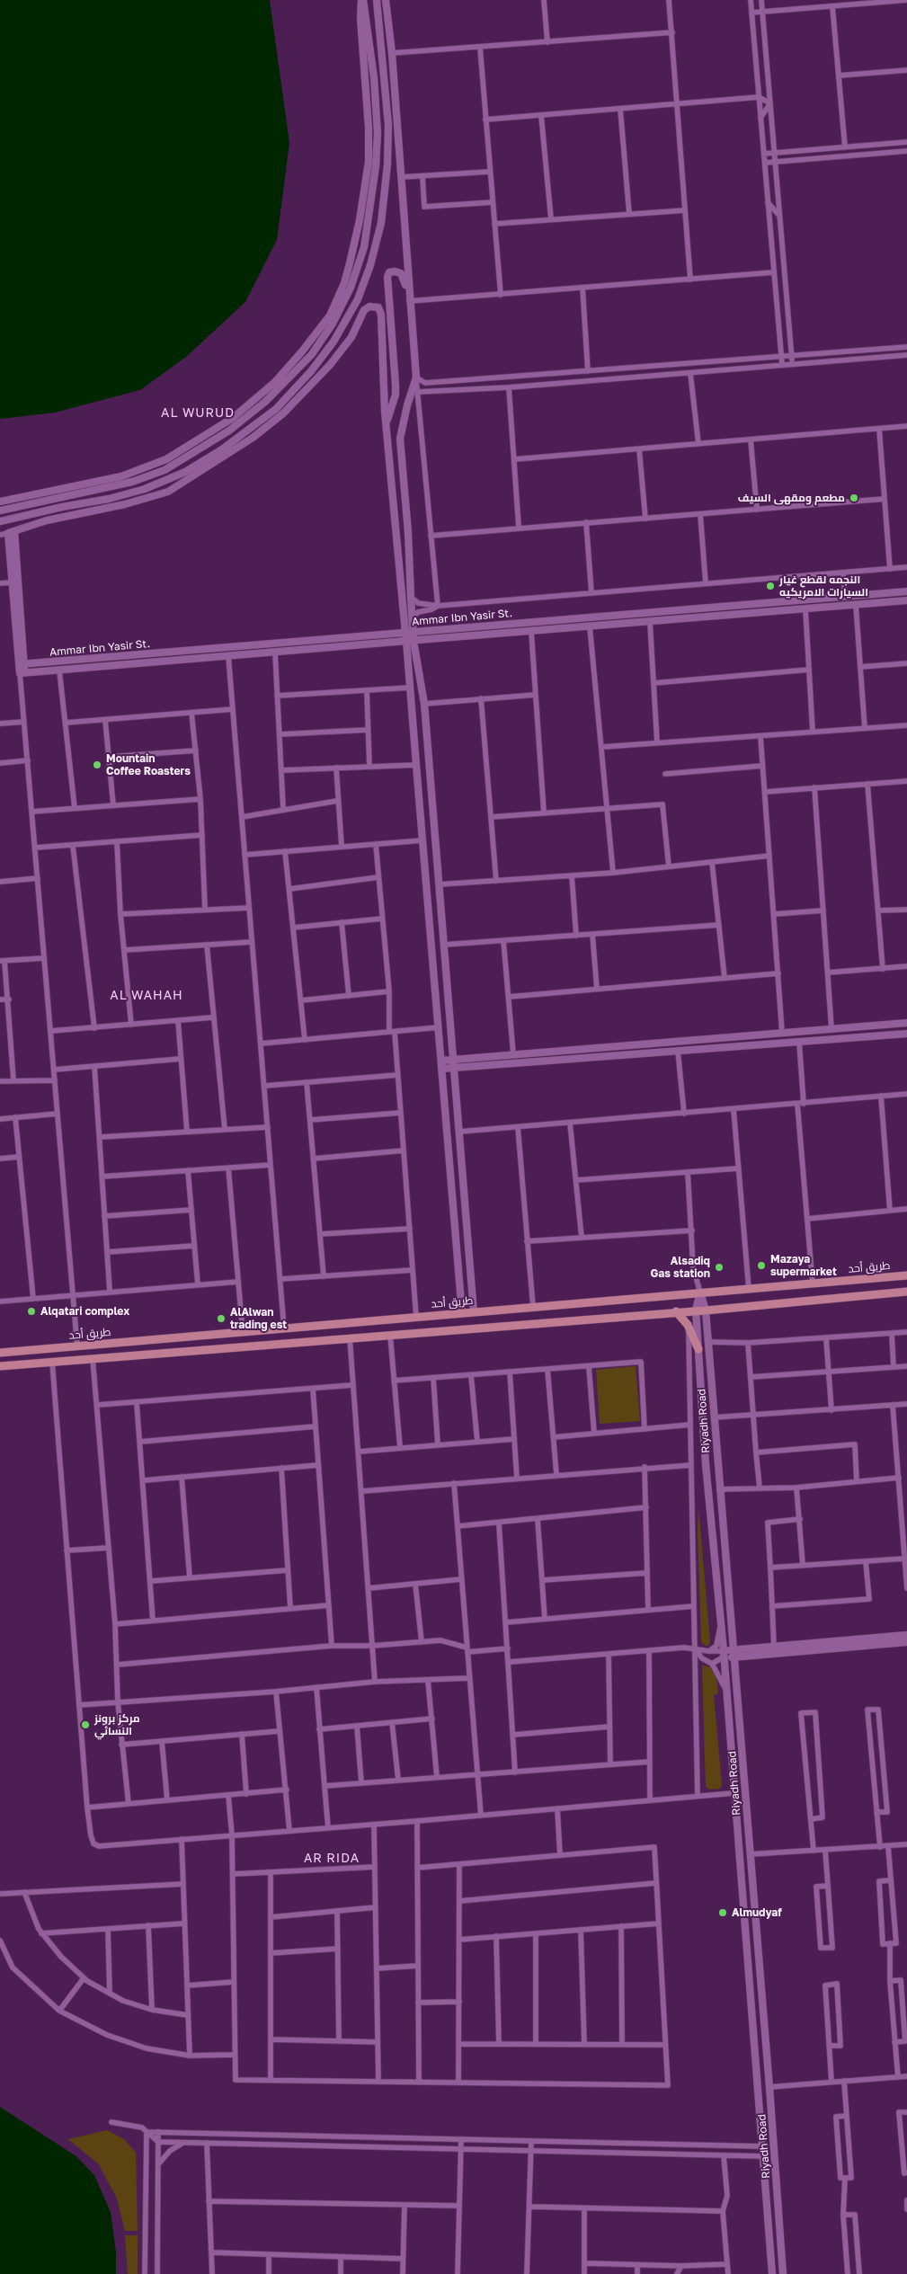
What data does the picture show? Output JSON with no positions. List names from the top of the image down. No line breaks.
{"streets":{"main road":["طريق أحد"],"street":["Ammar Ibn Yasir St.","Riyadh Road"]},"crossings":[["طريق أحد","Riyadh Road"]],"districts":["AL WURUD","AL WAHAH","AR RIDA"],"places":["مطعم ومقهى السيف","النجمه لقطع غيار السيارات الامريكيه","Mountain Coffee Roasters","Mazaya supermarket","Alsadiq Gas station","Alqatari complex","AlAlwan trading est","مركز برونز النسائي","Almudyaf"]}
